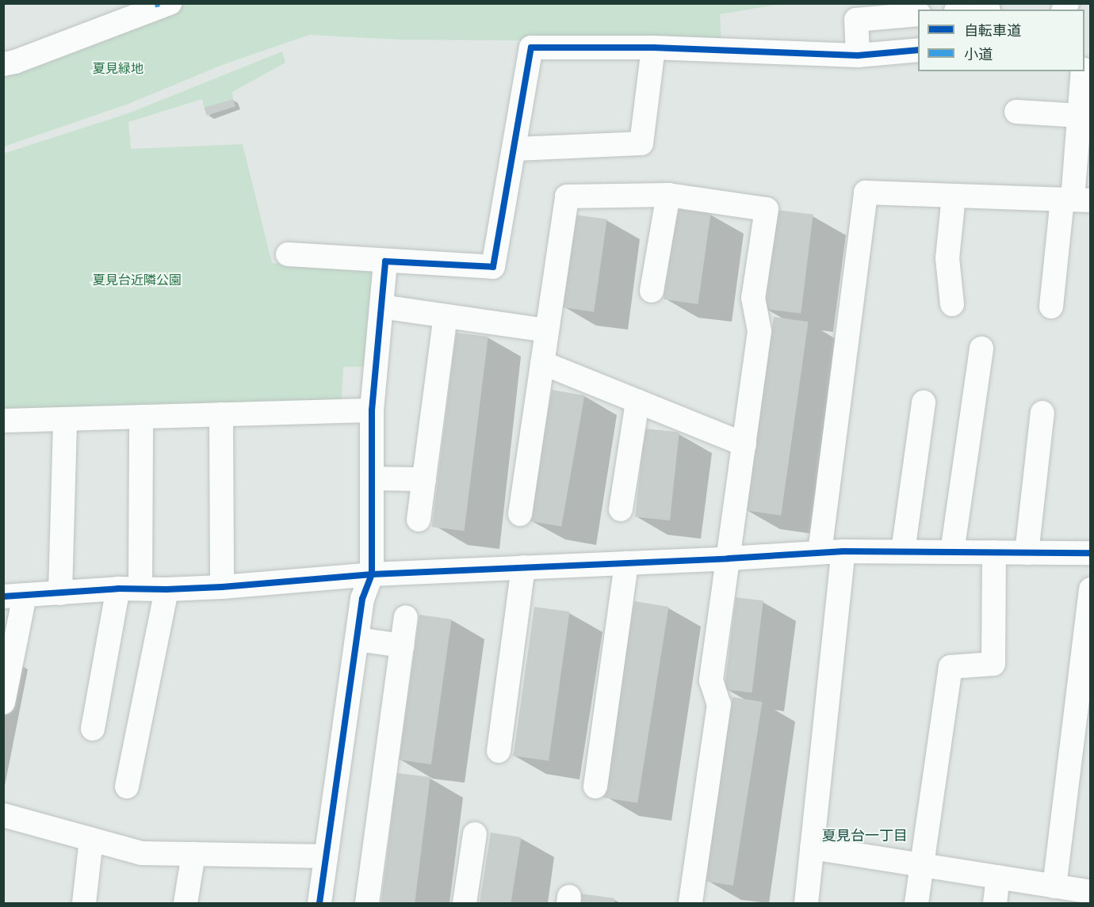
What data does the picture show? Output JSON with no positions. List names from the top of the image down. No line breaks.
{"districts":["夏見台一丁目"],"parks":["夏見緑地","夏見台近隣公園"],"legend":["自転車道","小道"]}
